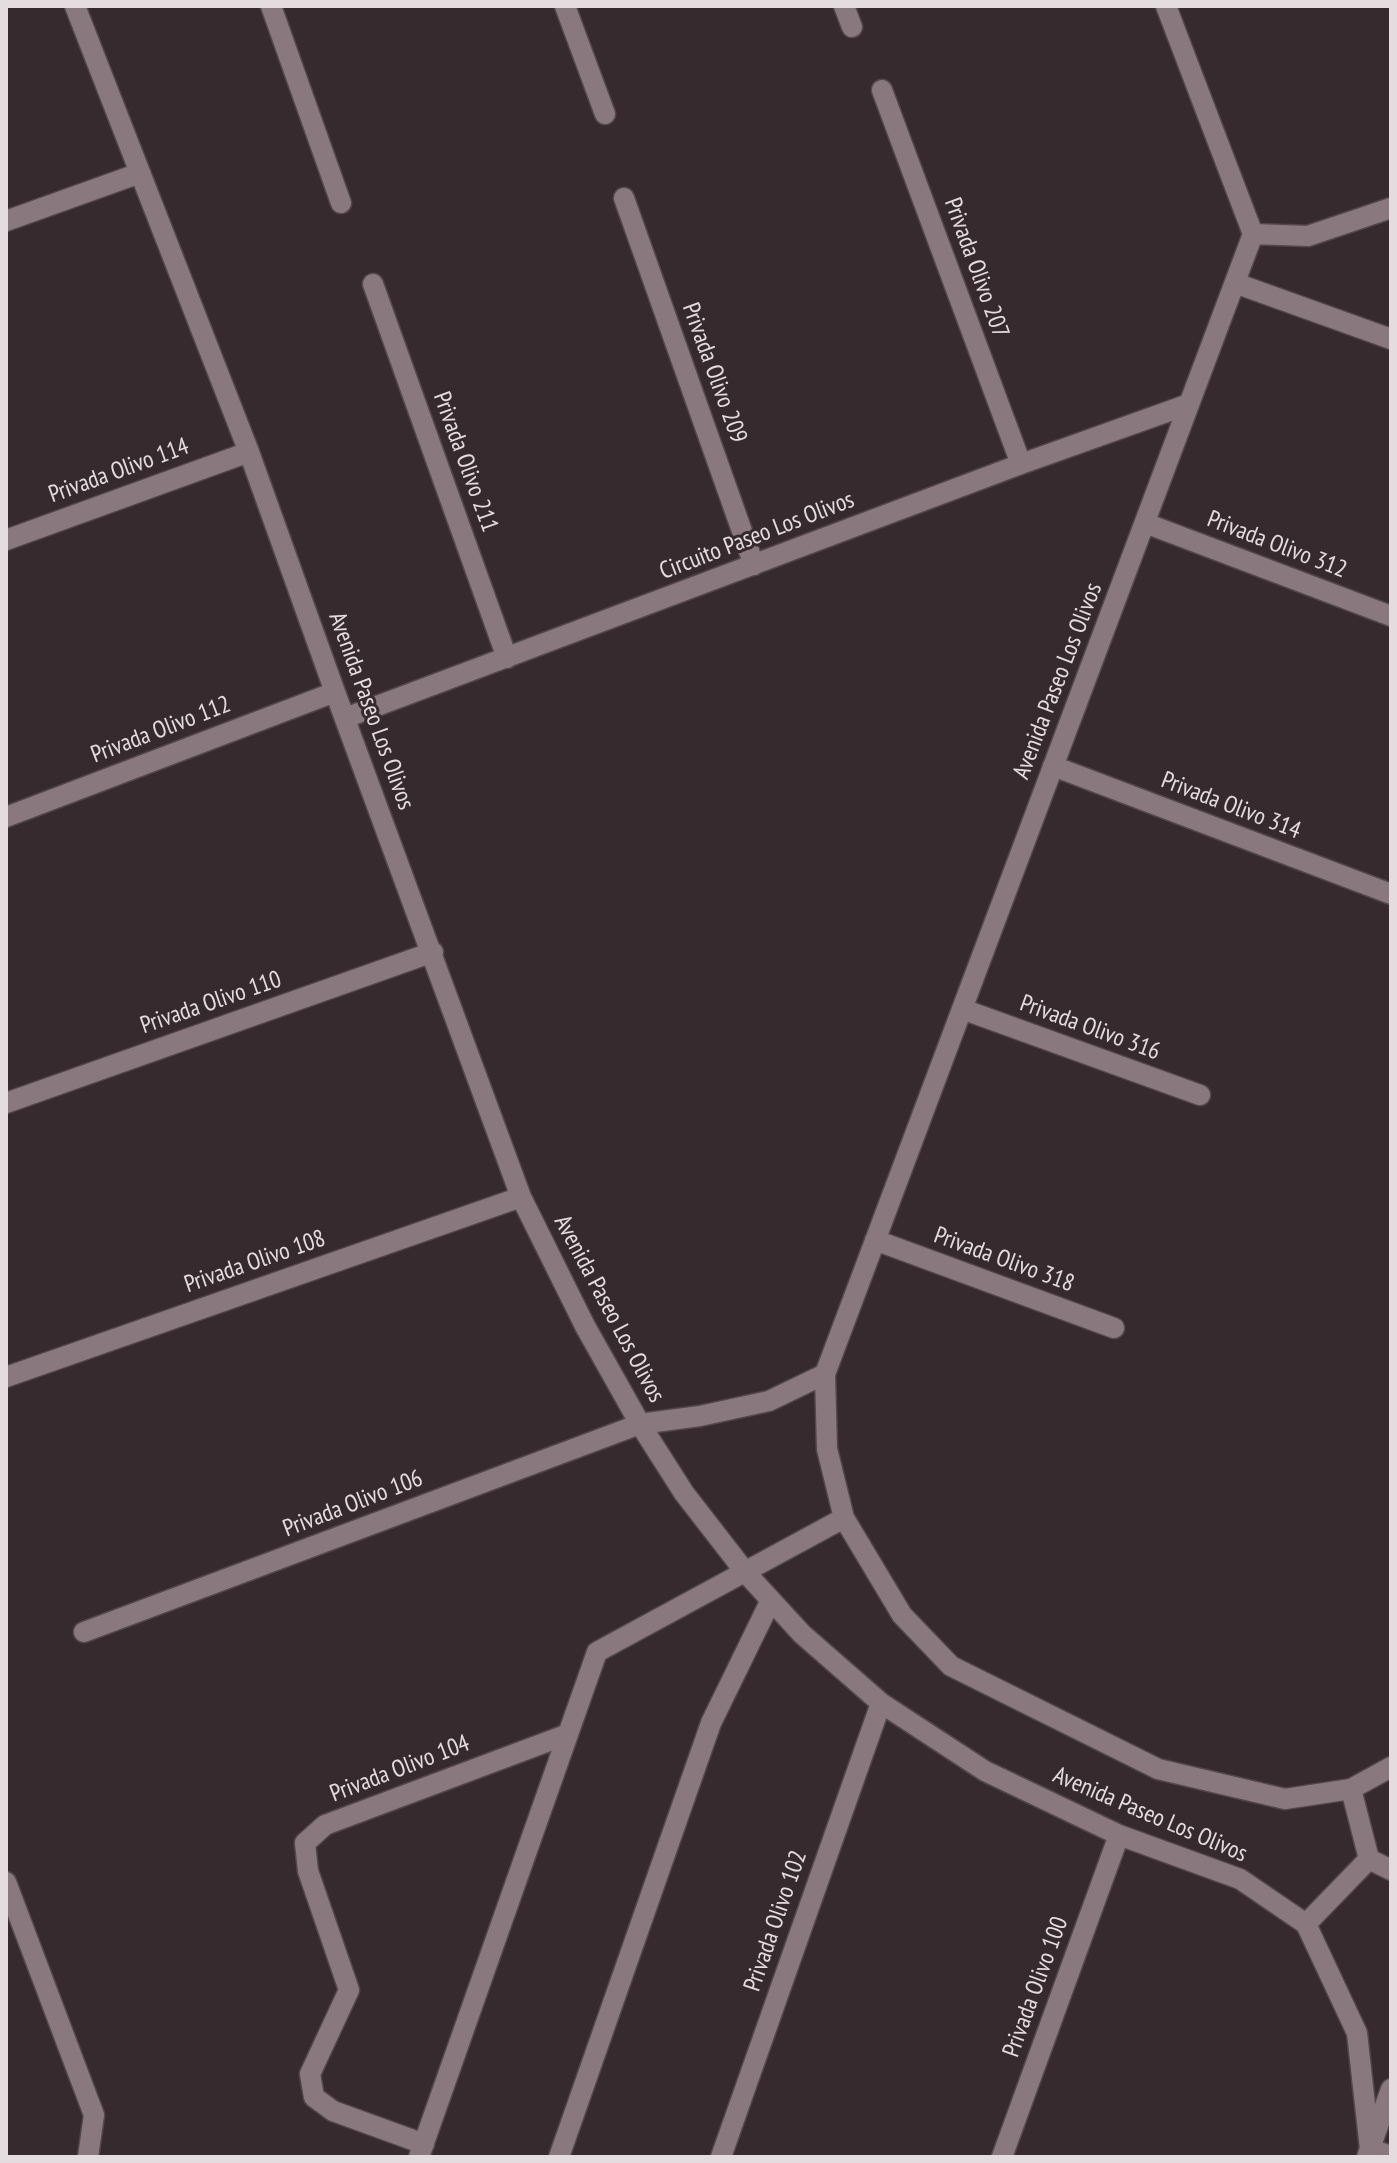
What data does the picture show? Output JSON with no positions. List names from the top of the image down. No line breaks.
{"streets":{"street":["Privada Olivo 207","Privada Olivo 209","Privada Olivo 211","Privada Olivo 114","Circuito Paseo Los Olivos","Privada Olivo 312","Avenida Paseo Los Olivos","Privada Olivo 112","Privada Olivo 314","Privada Olivo 110","Privada Olivo 316","Privada Olivo 318","Privada Olivo 108","Privada Olivo 106","Privada Olivo 104","Privada Olivo 102","Privada Olivo 100"]},"crossings":[["Privada Olivo 207","Circuito Paseo Los Olivos"],["Privada Olivo 209","Circuito Paseo Los Olivos"],["Privada Olivo 211","Circuito Paseo Los Olivos"],["Privada Olivo 114","Avenida Paseo Los Olivos"],["Circuito Paseo Los Olivos","Avenida Paseo Los Olivos"],["Privada Olivo 312","Avenida Paseo Los Olivos"],["Avenida Paseo Los Olivos","Privada Olivo 112"],["Avenida Paseo Los Olivos","Privada Olivo 314"],["Avenida Paseo Los Olivos","Privada Olivo 110"],["Avenida Paseo Los Olivos","Privada Olivo 316"],["Avenida Paseo Los Olivos","Privada Olivo 318"],["Avenida Paseo Los Olivos","Privada Olivo 108"],["Avenida Paseo Los Olivos","Privada Olivo 106"],["Avenida Paseo Los Olivos","Privada Olivo 104"],["Avenida Paseo Los Olivos","Privada Olivo 102"],["Avenida Paseo Los Olivos","Privada Olivo 100"]]}
